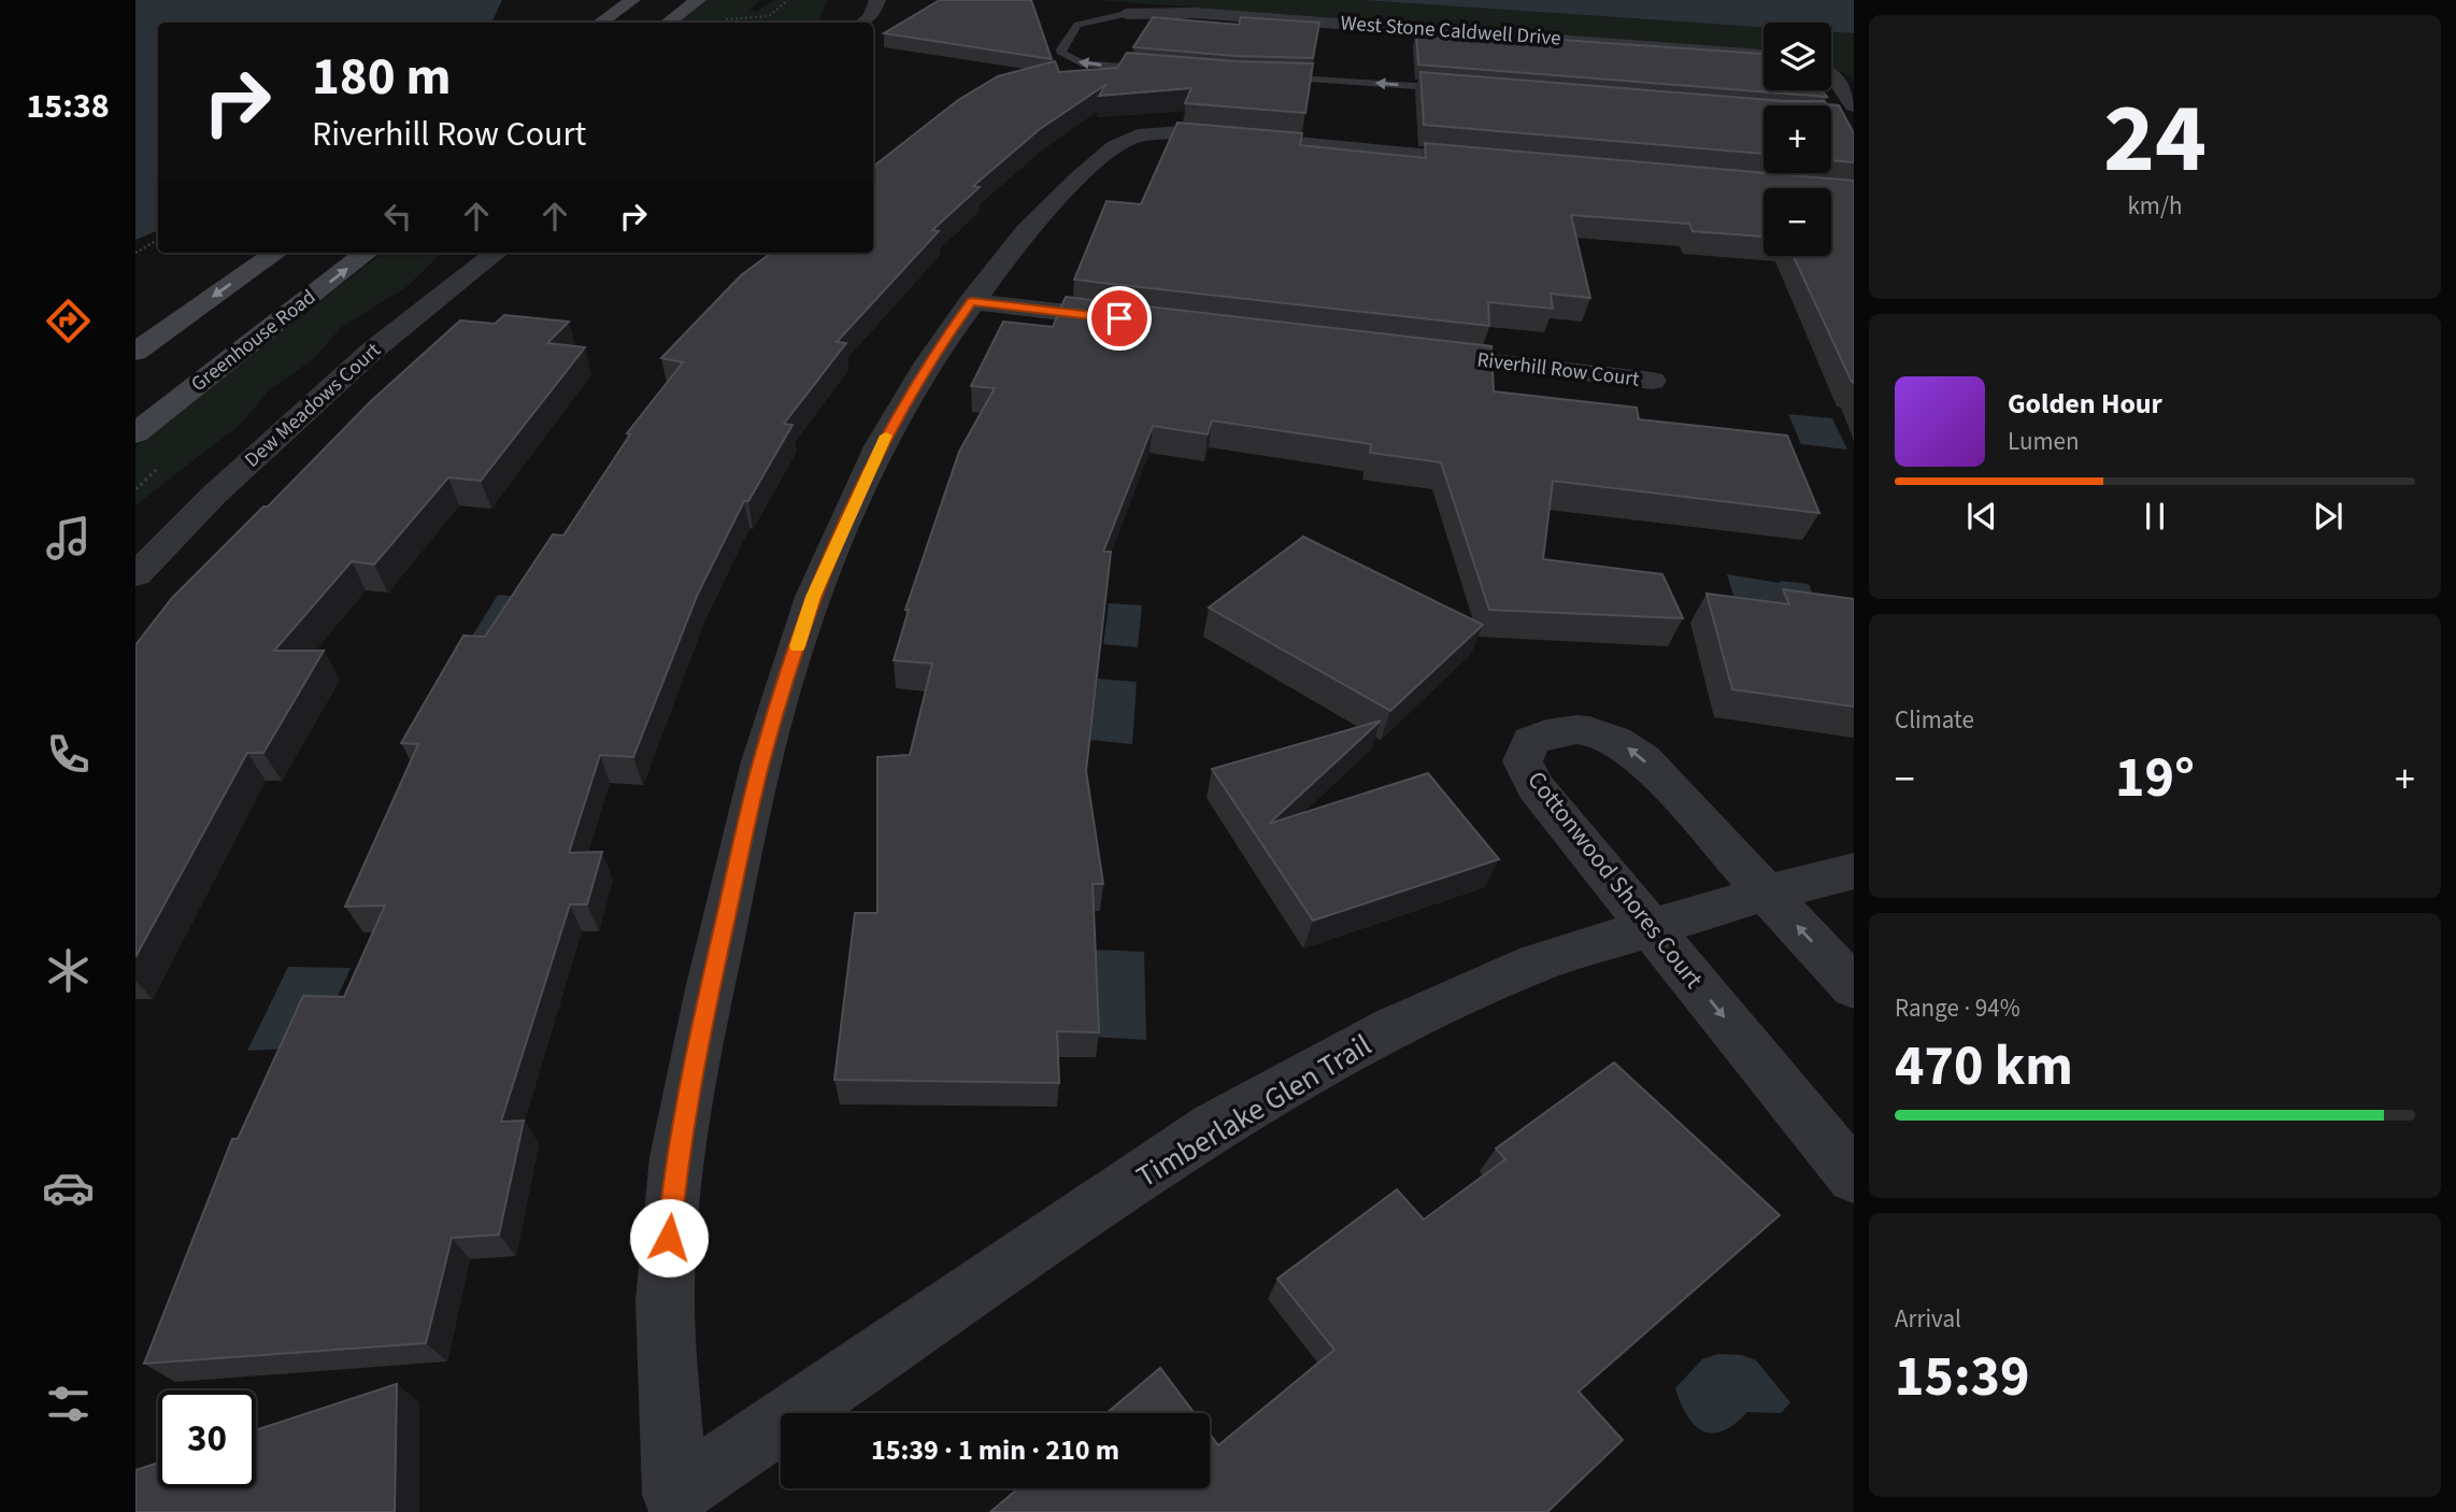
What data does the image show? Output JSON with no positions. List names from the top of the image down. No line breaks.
{"streets":{"main road":["Greenhouse Road"],"street":["West Stone Caldwell Drive","Riverhill Row Court","Dew Meadows Court","Cottonwood Shores Court","Timberlake Glen Trail"]},"crossings":[["Cottonwood Shores Court","Timberlake Glen Trail"]],"page":{"tabs":"15:38","tile":[["24","km/h"],"Climate",["Range · 94%","470 km"],["Arrival","15:39"]],"map_buttons":["+","−"],"turn":["180 m","Riverhill Row Court"],"song":["Golden Hour","Lumen"],"heat":["−","19°","+"],"limit":"30","trip":"15:39 · 1 min · 210 m"}}
